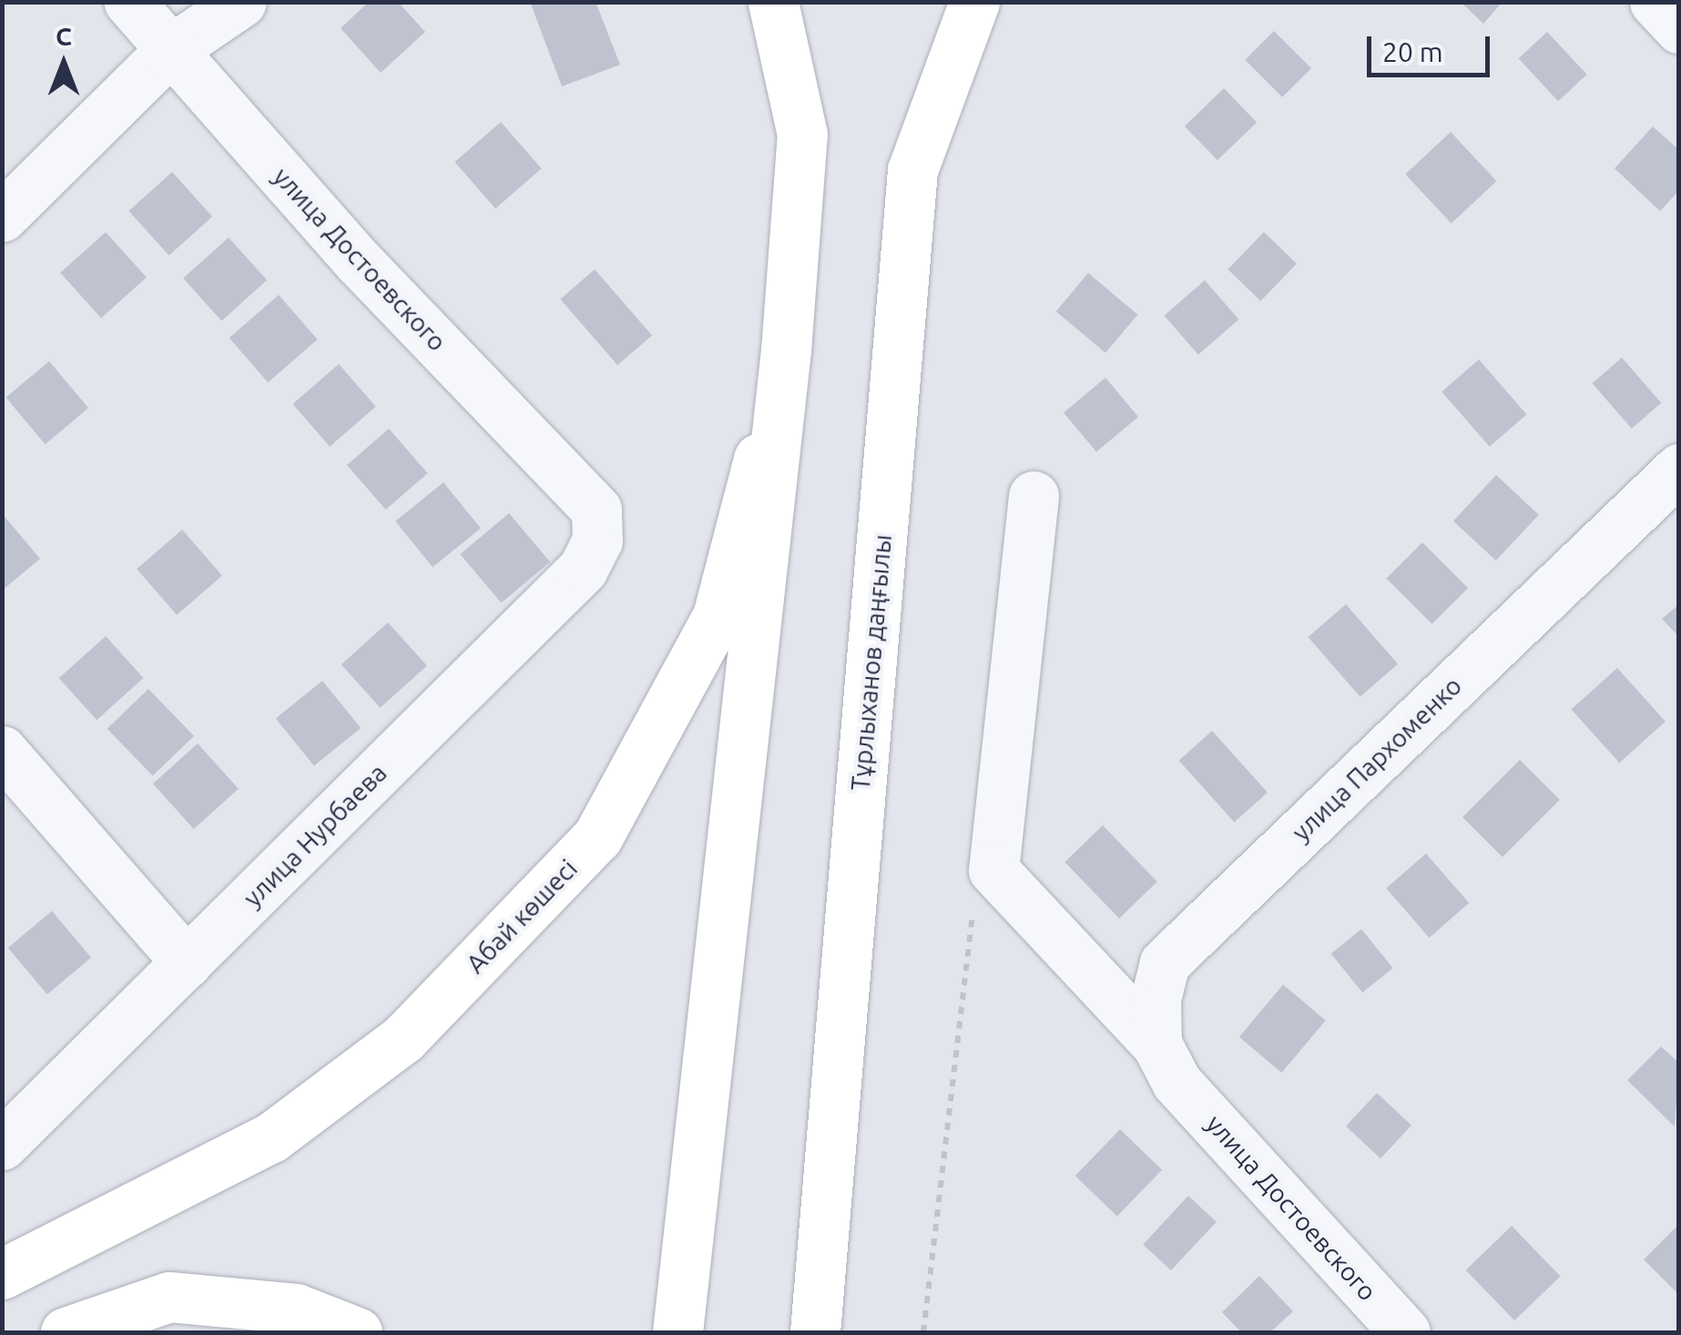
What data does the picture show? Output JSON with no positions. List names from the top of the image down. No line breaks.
{"streets":{"main road":["Тұрлыханов даңғылы","Абай көшесі"],"street":["улица Достоевского","улица Пархоменко","улица Нурбаева"]},"crossings":[["улица Достоевского","улица Пархоменко"],["улица Достоевского","улица Нурбаева"]],"scale_bar":"20 m","north":"top"}
